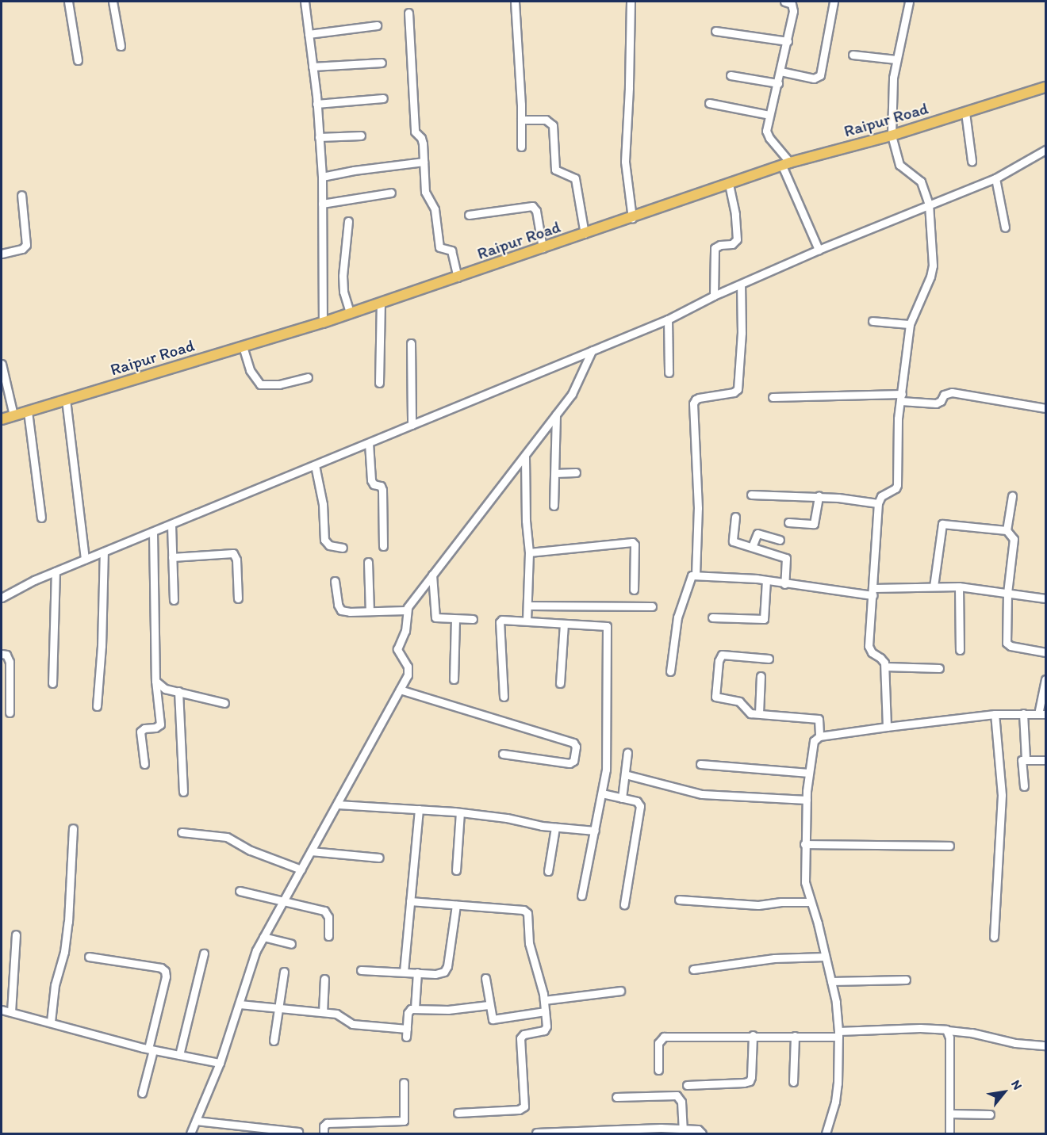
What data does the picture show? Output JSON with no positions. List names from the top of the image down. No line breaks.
{"streets":{"main road":["Raipur Road"]},"north":"top right"}
